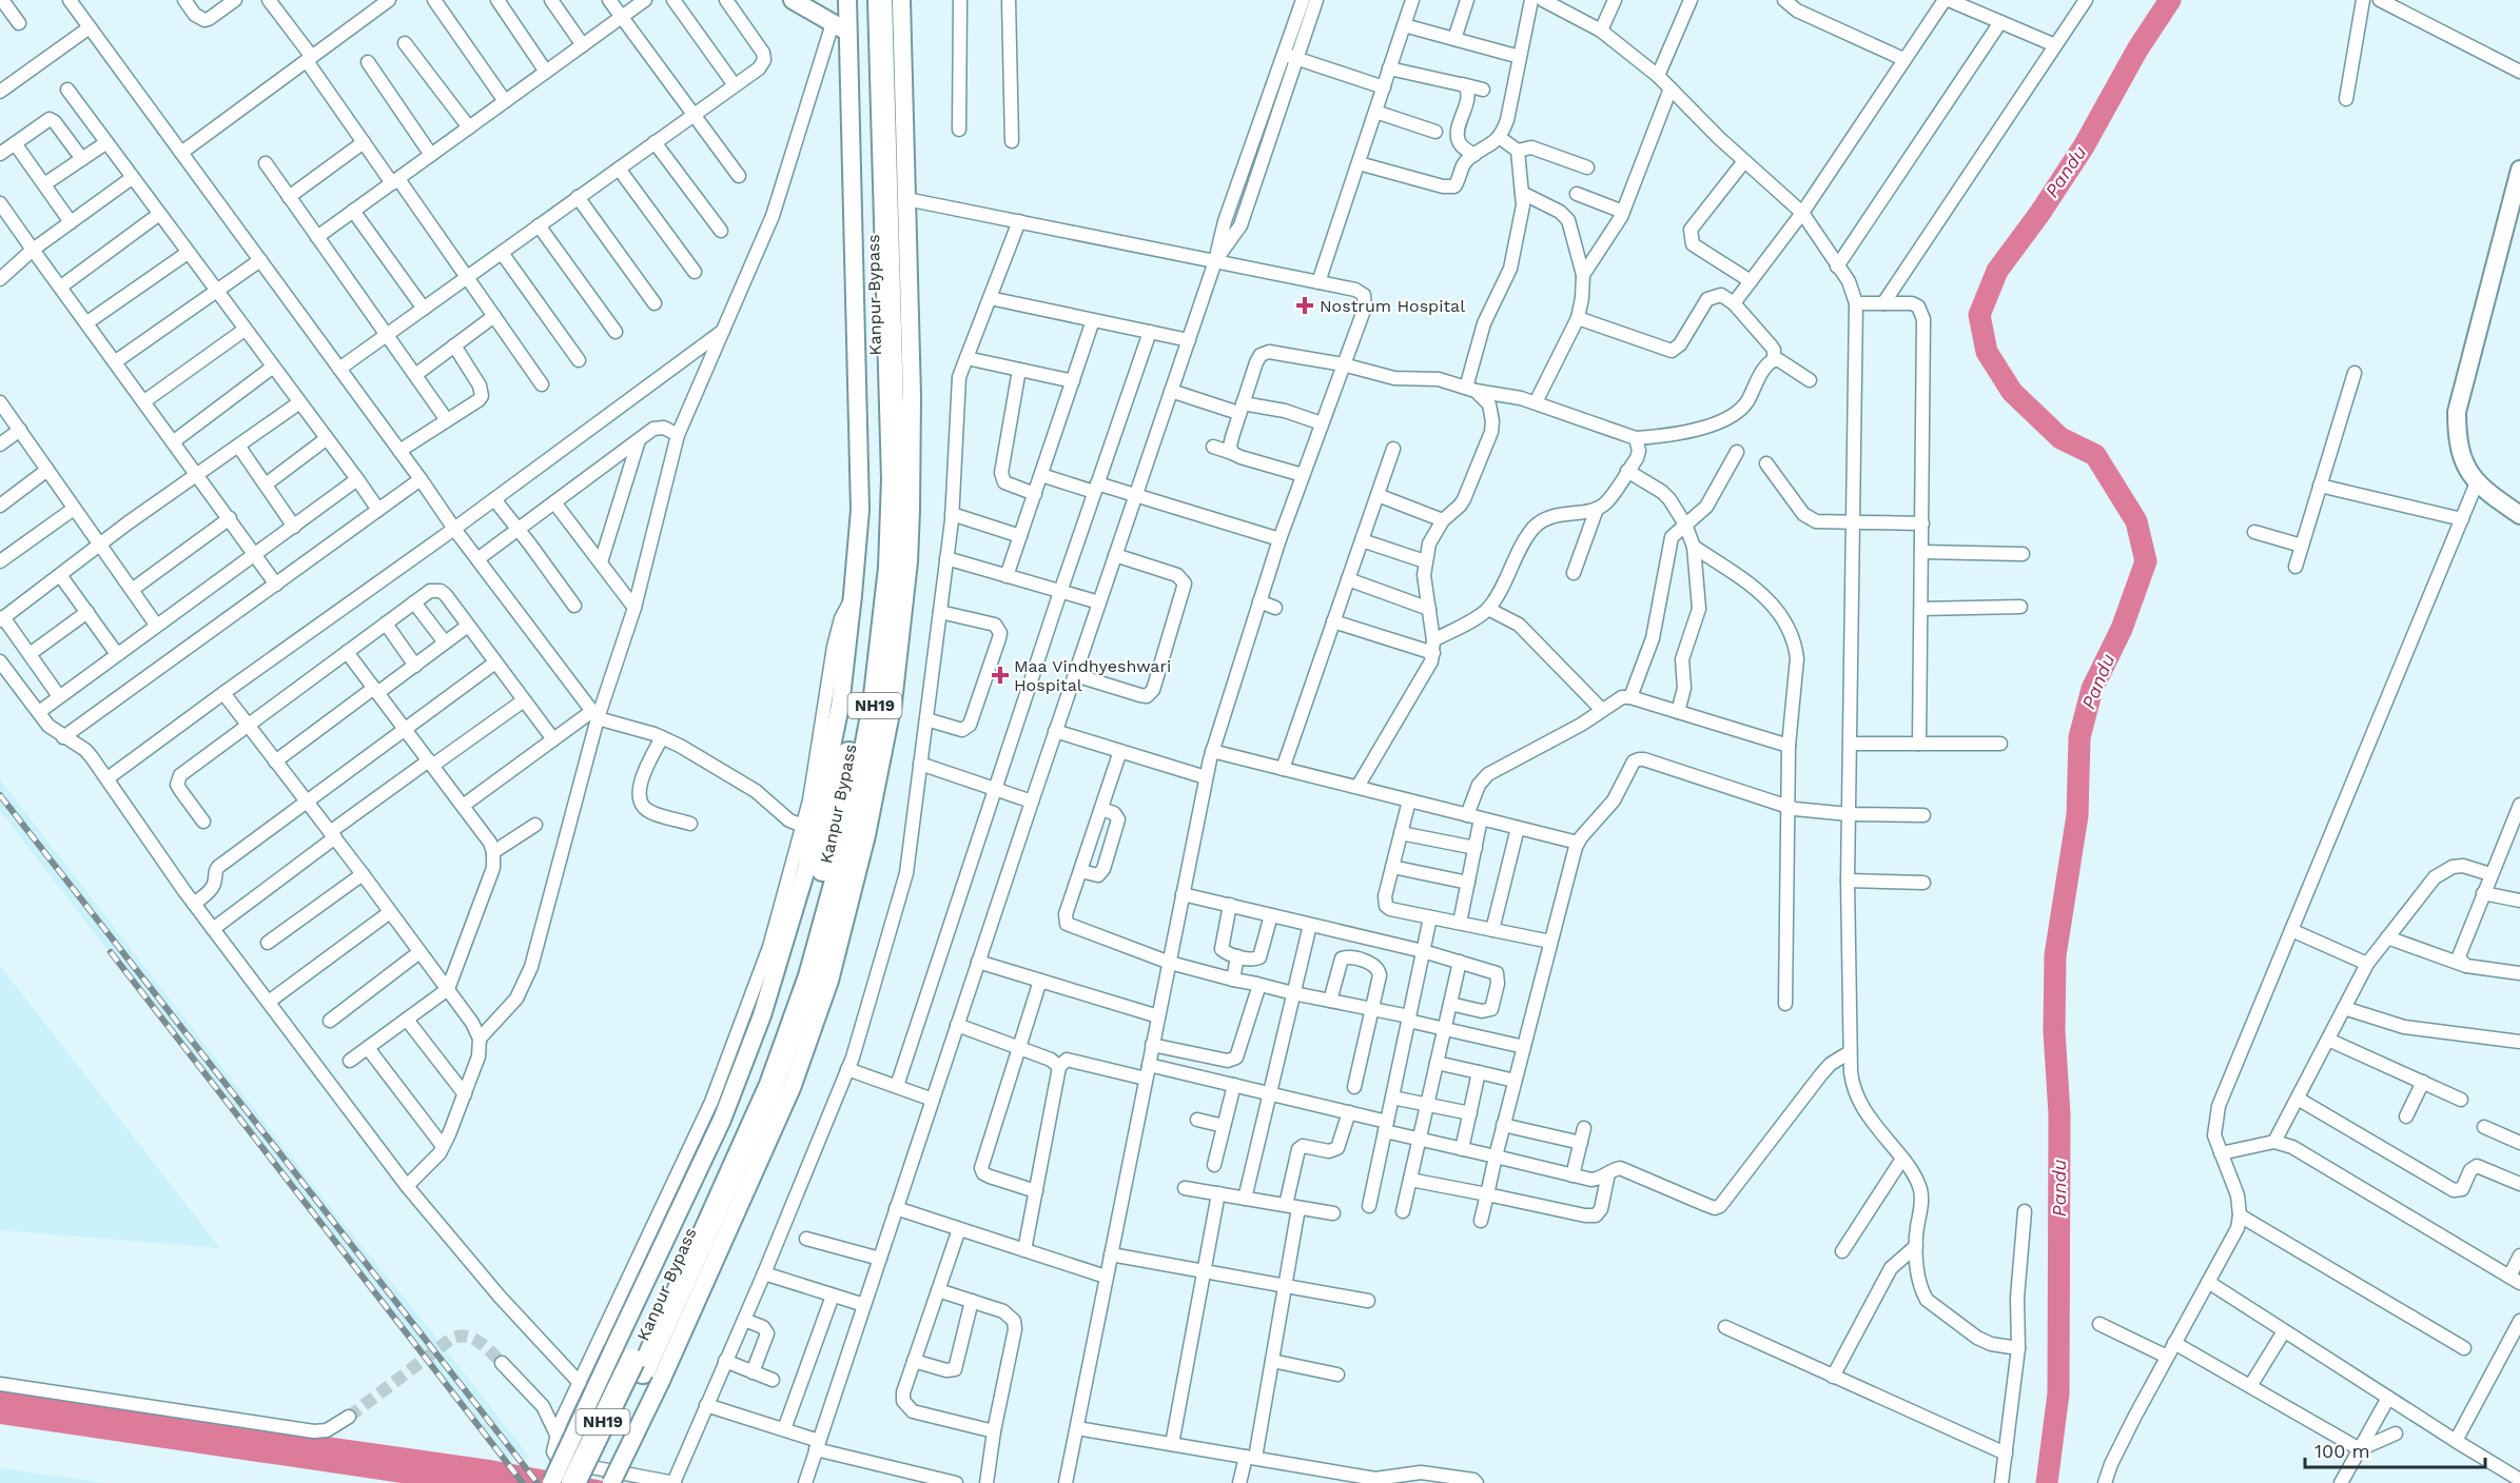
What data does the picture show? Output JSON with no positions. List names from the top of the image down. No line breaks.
{"streets":{"highway":["Kanpur Bypass","NH19"]},"water":["Pandu"],"places":{"health":["Nostrum Hospital","Maa Vindhyeshwari Hospital"]},"scale_bar":"100 m"}
